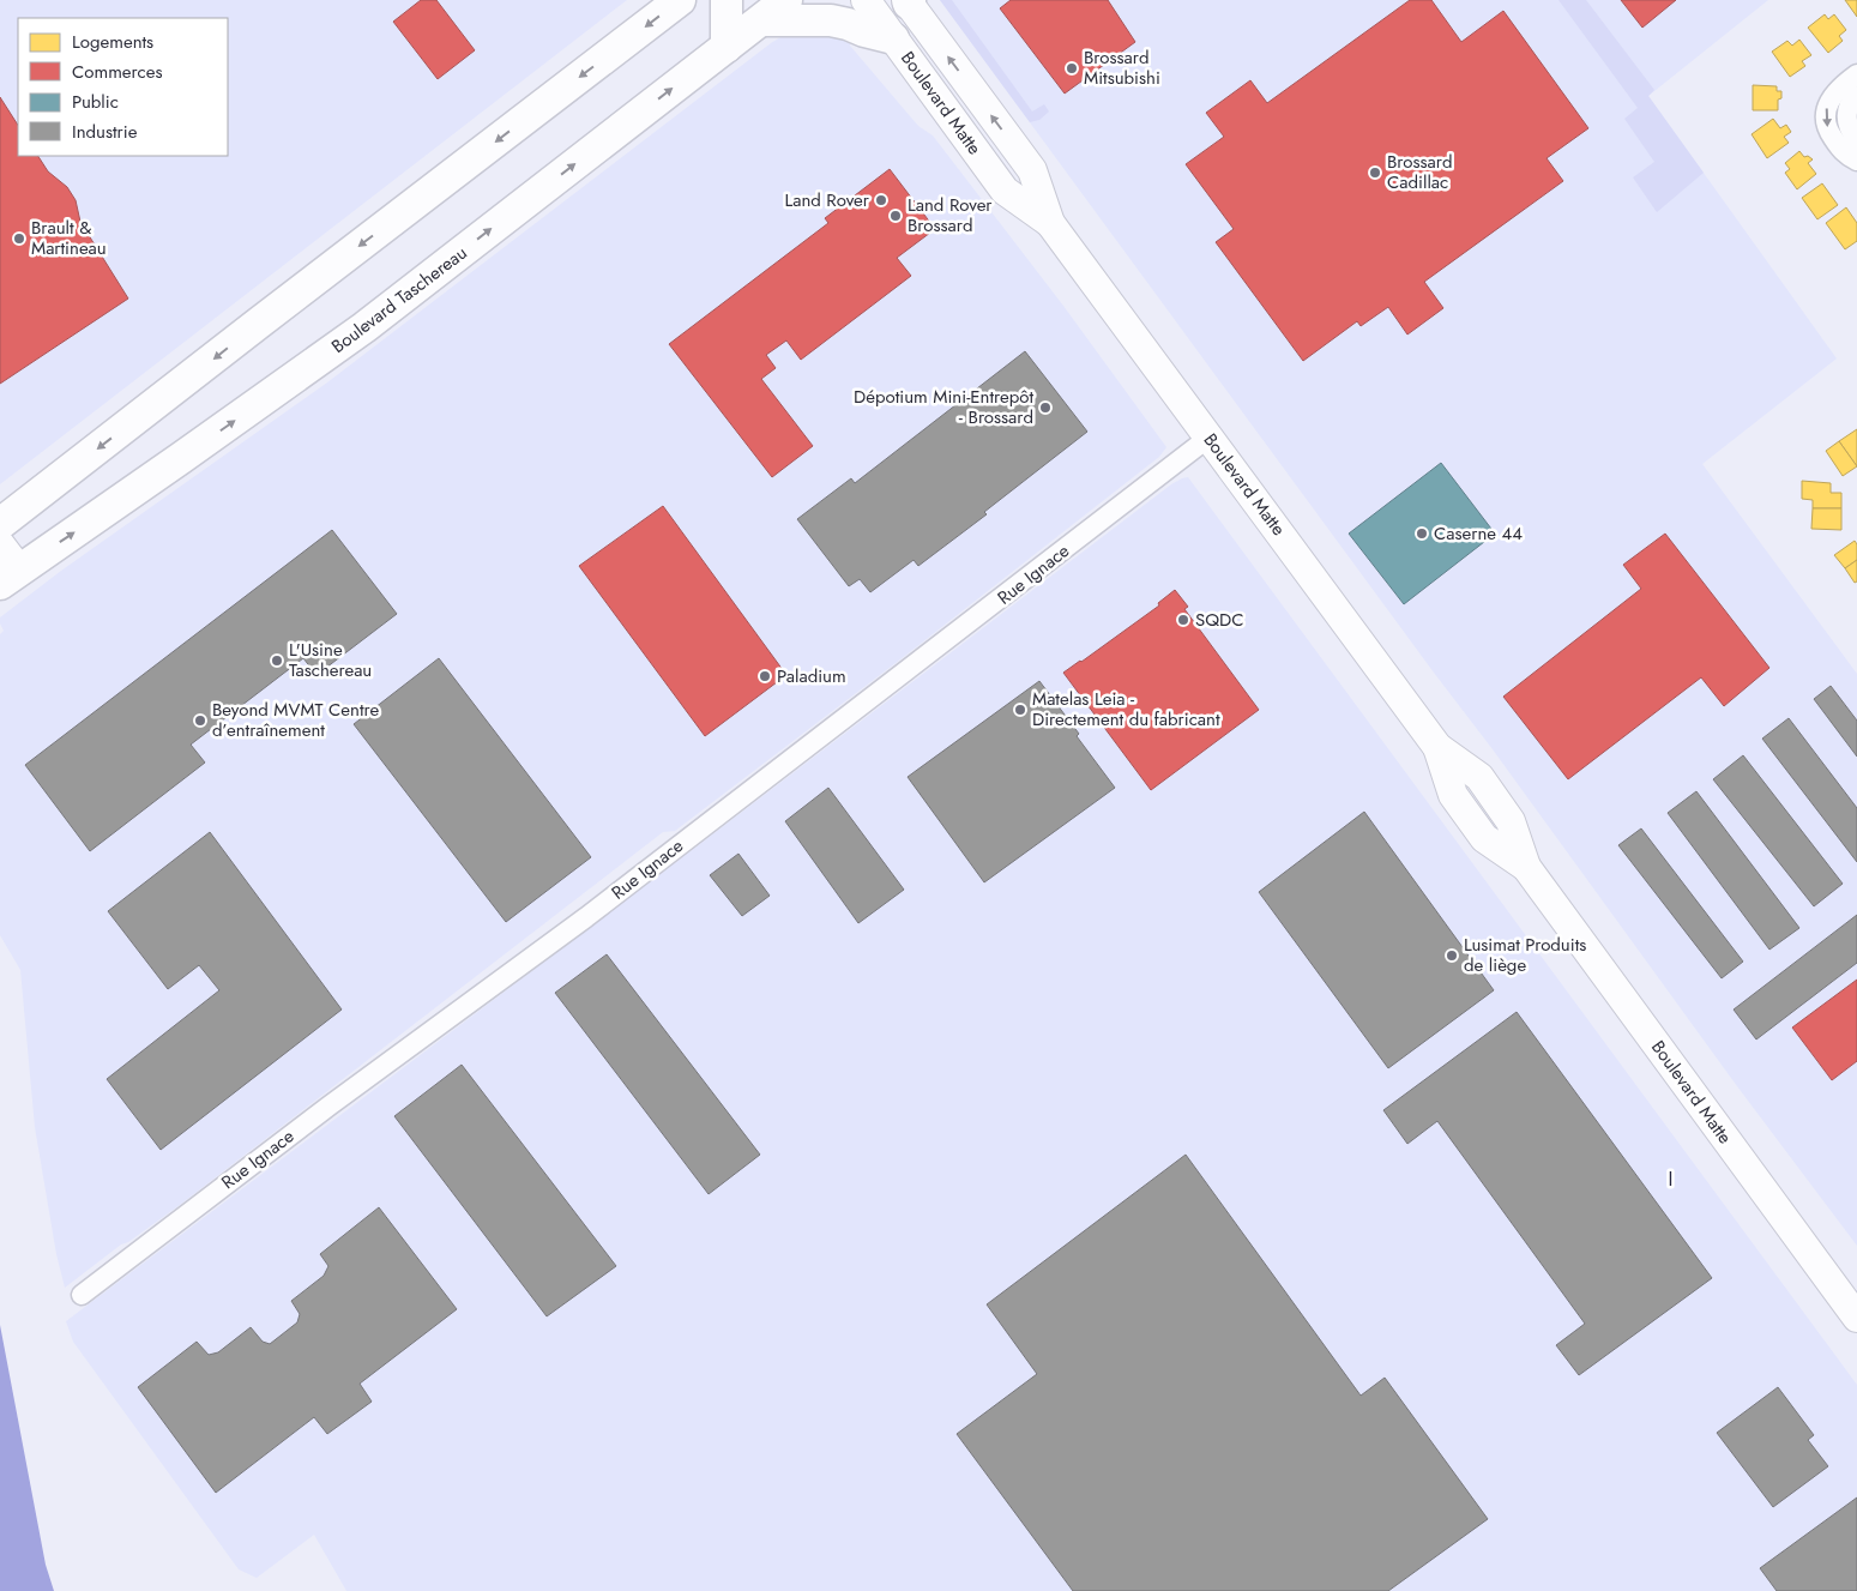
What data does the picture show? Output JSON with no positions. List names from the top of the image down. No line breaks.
{"streets":{"main road":["Boulevard Matte","Boulevard Taschereau"],"street":["Rue Ignace"]},"crossings":[["Boulevard Matte","Rue Ignace"]],"districts":["I"],"places":["Brossard Mitsubishi","Brossard Cadillac","Land Rover","Land Rover Brossard","Brault & Martineau","Dépotium Mini-Entrepôt - Brossard","Caserne 44","SQDC","L'Usine Taschereau","Paladium","Matelas Leia - Directement du fabricant","Beyond MVMT Centre d’entraînement","Lusimat Produits de liège"],"legend":["Logements","Commerces","Public","Industrie"]}
